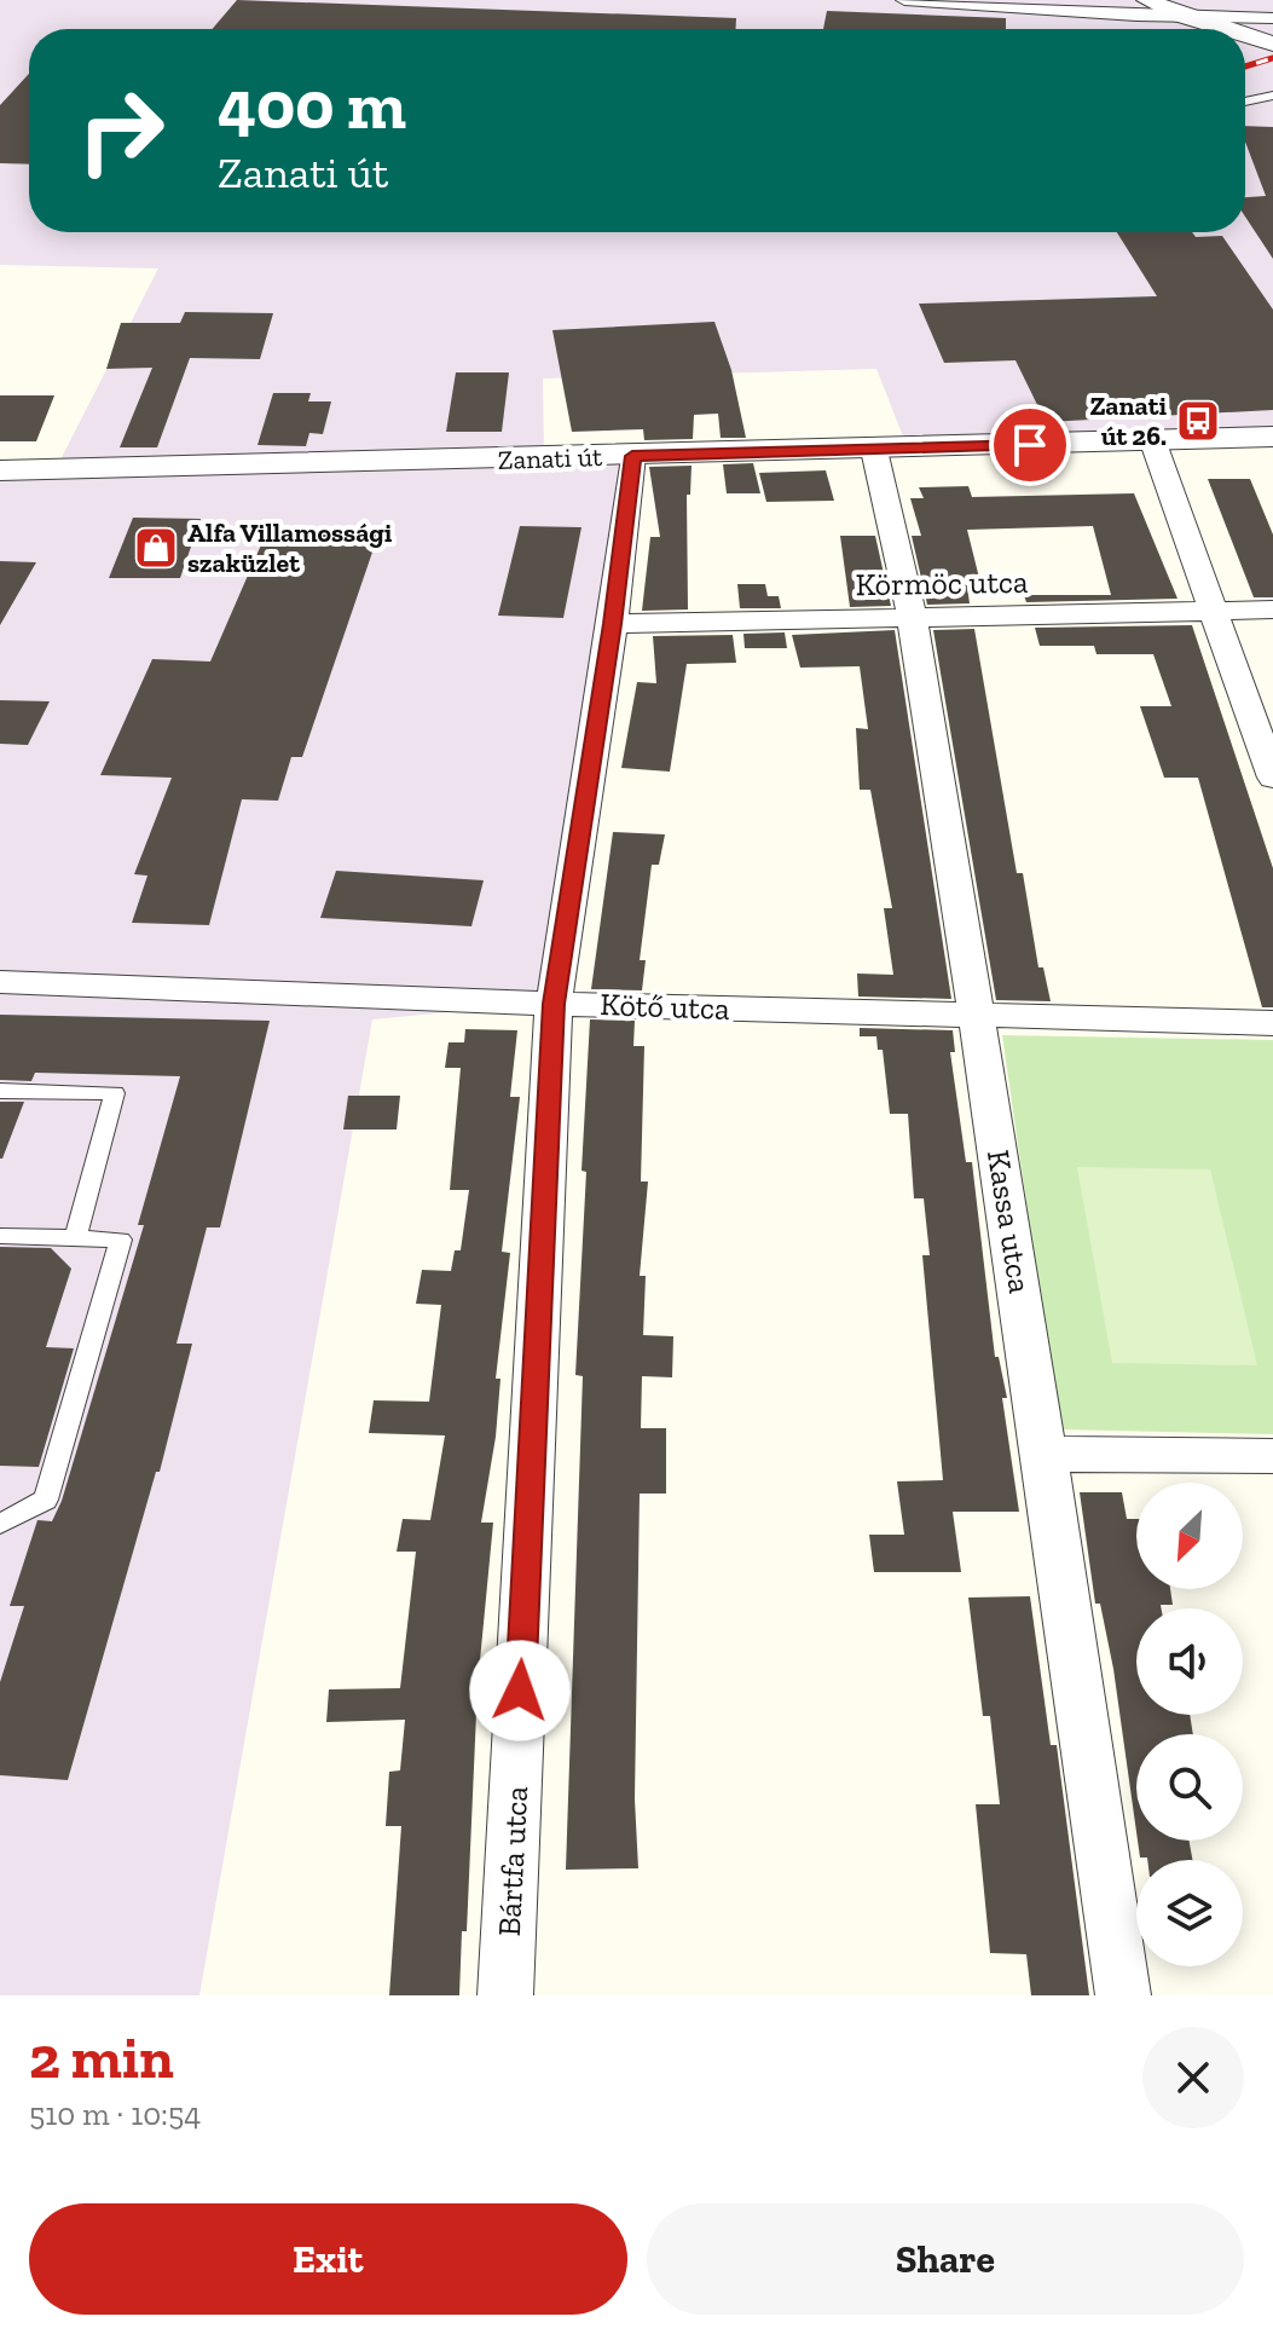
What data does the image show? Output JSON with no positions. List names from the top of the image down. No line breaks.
{"streets":{"street":["Zanati út","Körmöc utca","Kötő utca","Kassa utca","Bártfa utca"]},"crossings":[["Zanati út","Kassa utca"],["Zanati út","Bártfa utca"],["Körmöc utca","Kassa utca"],["Körmöc utca","Bártfa utca"],["Kötő utca","Kassa utca"],["Kötő utca","Bártfa utca"]],"places":{"bus stop":["Zanati út 26."],"shop":["Alfa Villamossági szaküzlet"]},"north":"bottom left","page":{"turn":["400 m","Zanati út"],"heading":["2 min","510 m · 10:54"],"buttons":["Exit","Share"]}}
